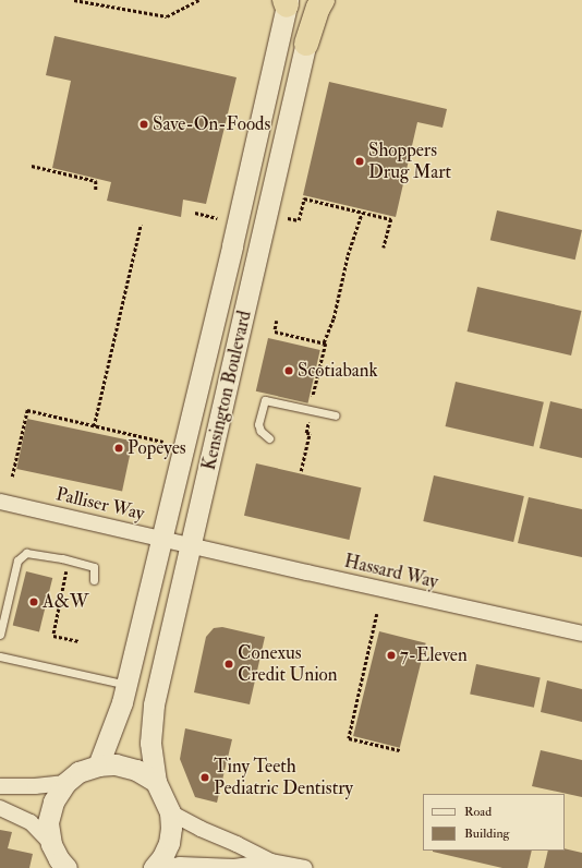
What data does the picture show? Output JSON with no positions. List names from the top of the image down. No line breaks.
{"streets":{"main road":["Kensington Boulevard"],"street":["Palliser Way","Hassard Way"]},"crossings":[["Kensington Boulevard","Palliser Way"],["Kensington Boulevard","Hassard Way"],["Palliser Way","Hassard Way"]],"places":["Save-On-Foods","Shoppers Drug Mart","Scotiabank","Popeyes","A&W","7-Eleven","Conexus Credit Union","Tiny Teeth Pediatric Dentistry"],"legend":["Road","Building"]}
